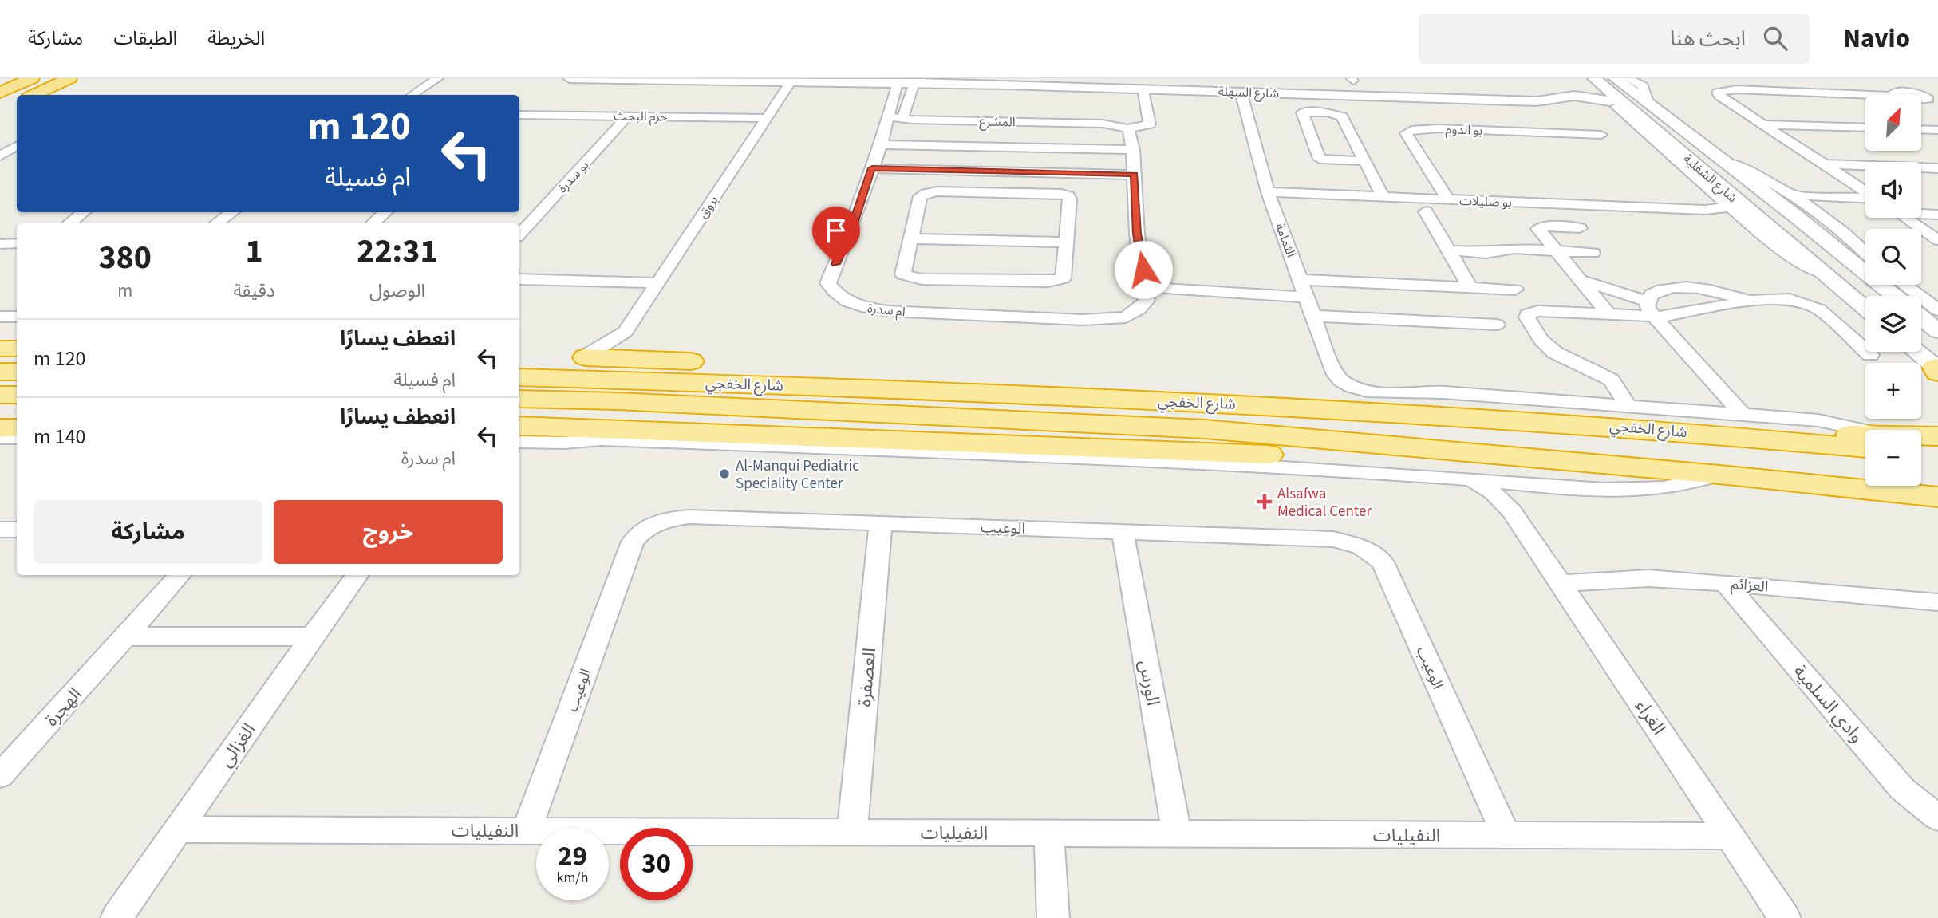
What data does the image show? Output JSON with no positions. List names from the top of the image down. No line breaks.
{"streets":{"highway":["شارع الخفجي"],"street":["شارع السهلة","حزم البحث","المشرع","بو الدوم","بو سدرة","شارع الشفلية","بو صليلات","بروق","الثمامة","ام سدرة","الوعيب","العزائم","العصفرة","الورس","وادي السلمية","الهجرة","الغراء","الغزالي","النفيليات"]},"crossings":[["شارع السهلة","شارع الشفلية"],["شارع السهلة","بروق"],["شارع السهلة","الثمامة"],["شارع السهلة","ام سدرة"],["حزم البحث","بو سدرة"],["حزم البحث","بروق"],["المشرع","ام سدرة"],["بو الدوم","بو صليلات"],["شارع الشفلية","بو صليلات"],["بو صليلات","الثمامة"],["الثمامة","شارع الخفجي"],["شارع الخفجي","الغراء"],["الوعيب","العصفرة"],["الوعيب","الورس"],["الوعيب","النفيليات"],["العزائم","وادي السلمية"],["العزائم","الغراء"],["العصفرة","النفيليات"],["الورس","النفيليات"],["الغراء","النفيليات"],["الغزالي","النفيليات"]],"places":{"other":["Al-Manqui Pediatric Speciality Center"],"health":["Alsafwa Medical Center"]},"north":"top right","page":{"header":"Navio","search":"ابحث هنا","nav":["الخريطة","الطبقات","مشاركة"],"map_buttons":["+","−"],"turn":["120 m","ام فسيلة"],"eta":["22:31","الوصول","1","دقيقة","380","m"],"list":[{"name":"انعطف يسارًا","note":"ام فسيلة","value":"120 m"},{"name":"انعطف يسارًا","note":"ام سدرة","value":"140 m"}],"buttons":["خروج","مشاركة"],"speed":"29 km/h","limit":"30"}}
